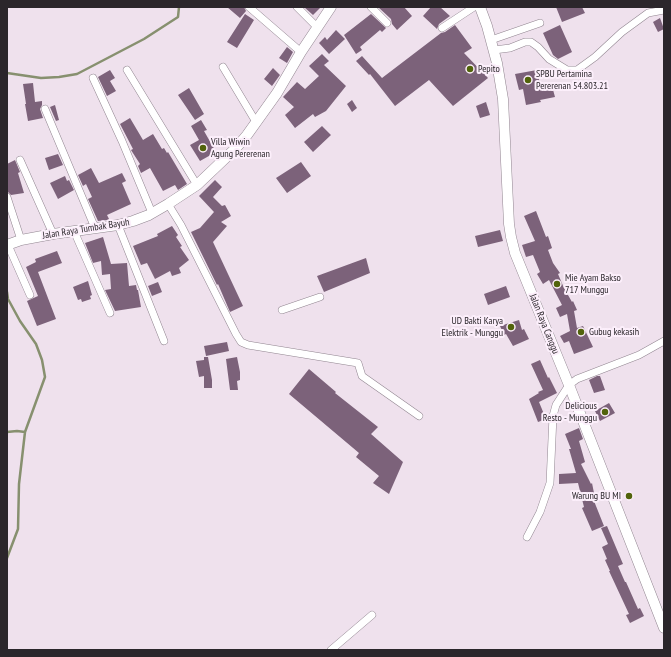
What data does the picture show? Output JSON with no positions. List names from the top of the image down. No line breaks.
{"streets":{"main road":["Jalan Raya Tumbak Bayuh","Jalan Raya Canggu"]},"places":["Pepito","SPBU Pertamina Pererenan 54.803.21","Villa Wiwin Agung Pererenan","Mie Ayam Bakso 717 Munggu","UD Bakti Karya Elektrik - Munggu","Gubug kekasih","Delicious Resto - Munggu","Warung BU MI"]}
